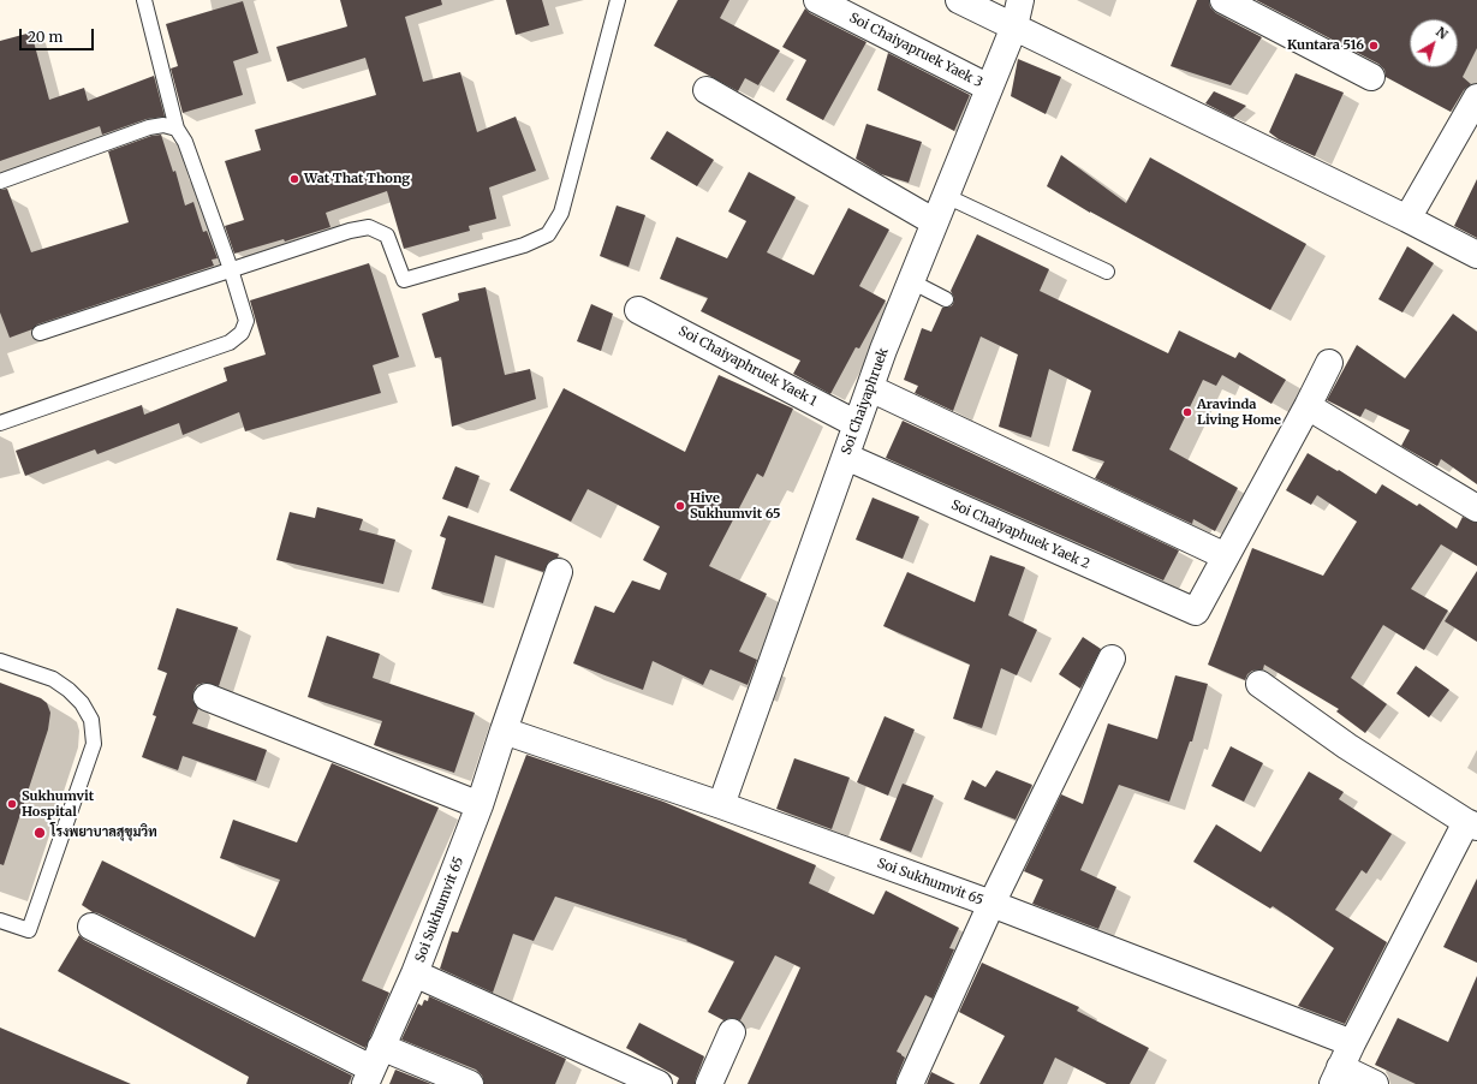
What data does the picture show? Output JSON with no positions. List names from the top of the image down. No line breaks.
{"streets":{"street":["Soi Chaiyapruek Yaek 3","Soi Chaiyaphruek Yaek 1","Soi Chaiyaphruek","Soi Chaiyaphuek Yaek 2","Soi Sukhumvit 65"]},"crossings":[["Soi Chaiyapruek Yaek 3","Soi Chaiyaphruek"],["Soi Chaiyaphruek Yaek 1","Soi Chaiyaphruek"],["Soi Chaiyaphruek","Soi Chaiyaphuek Yaek 2"],["Soi Chaiyaphruek","Soi Sukhumvit 65"]],"places":["Kuntara 516","Wat That Thong","Aravinda Living Home","Hive Sukhumvit 65","Sukhumvit Hospital","โรงพยาบาลสุขุมวิท"],"scale_bar":"20 m","north":"top right"}
